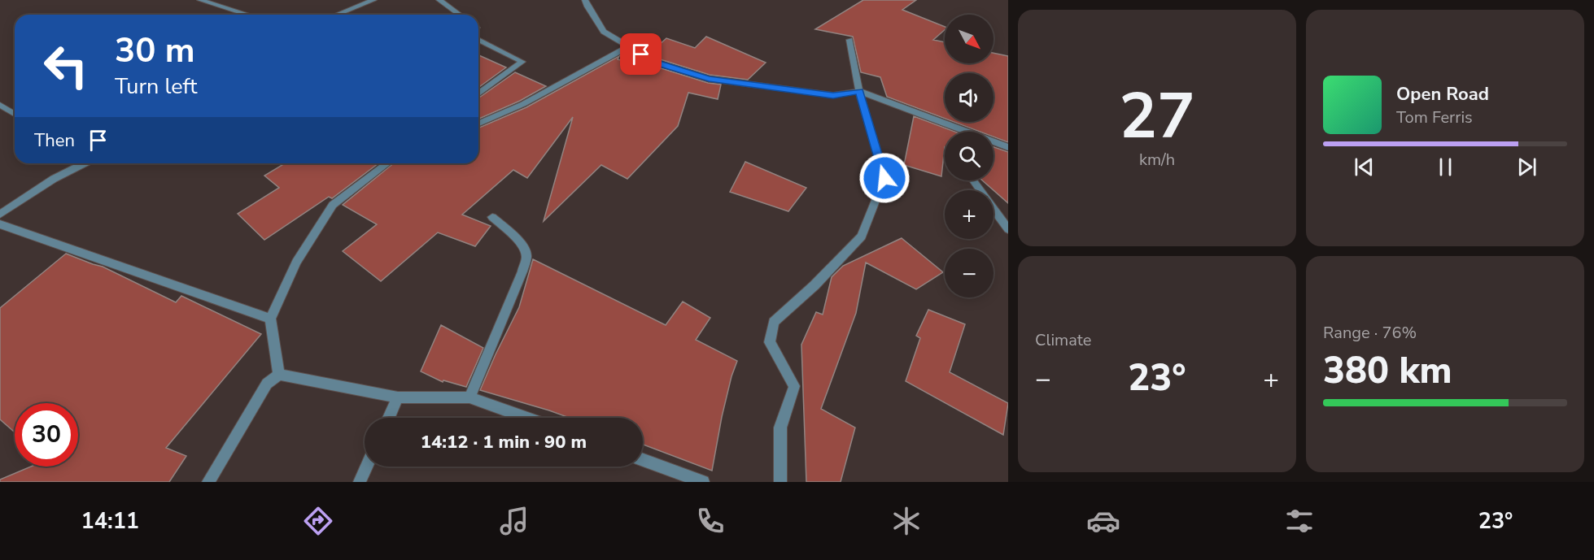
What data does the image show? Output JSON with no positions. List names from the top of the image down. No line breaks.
{"north":"bottom right","page":{"tile":[["27","km/h"],"Climate",["Range · 76%","380 km"]],"map_buttons":["+","−"],"turn":["30 m","Turn left"],"song":["Open Road","Tom Ferris"],"then":"Then","heat":["−","23°","+"],"limit":"30","trip":"14:12 · 1 min · 90 m","tabs":["14:11","23°"]}}
